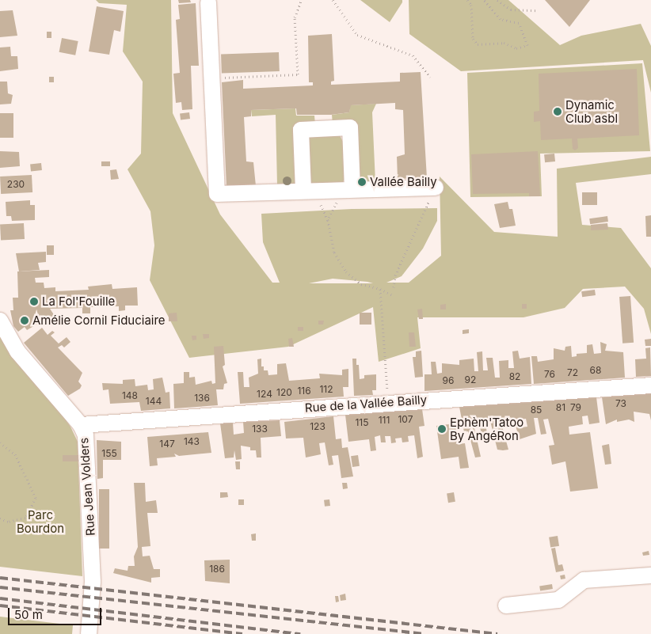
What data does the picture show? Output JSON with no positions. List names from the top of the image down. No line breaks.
{"streets":{"street":["Rue de la Vallée Bailly","Rue Jean Volders"]},"crossings":[["Rue de la Vallée Bailly","Rue Jean Volders"]],"parks":["Parc Bourdon"],"places":["Dynamic Club asbl","Vallée Bailly","La Fol'Fouille","Amélie Cornil Fiduciaire","Ephèm'Tatoo By AngéRon"],"house_numbers":["230","68","72","76","82","92","96","112","116","120","124","148","136","144","73","81","79","85","107","111","115","123","133","143","147","155","186"],"scale_bar":"50 m"}
